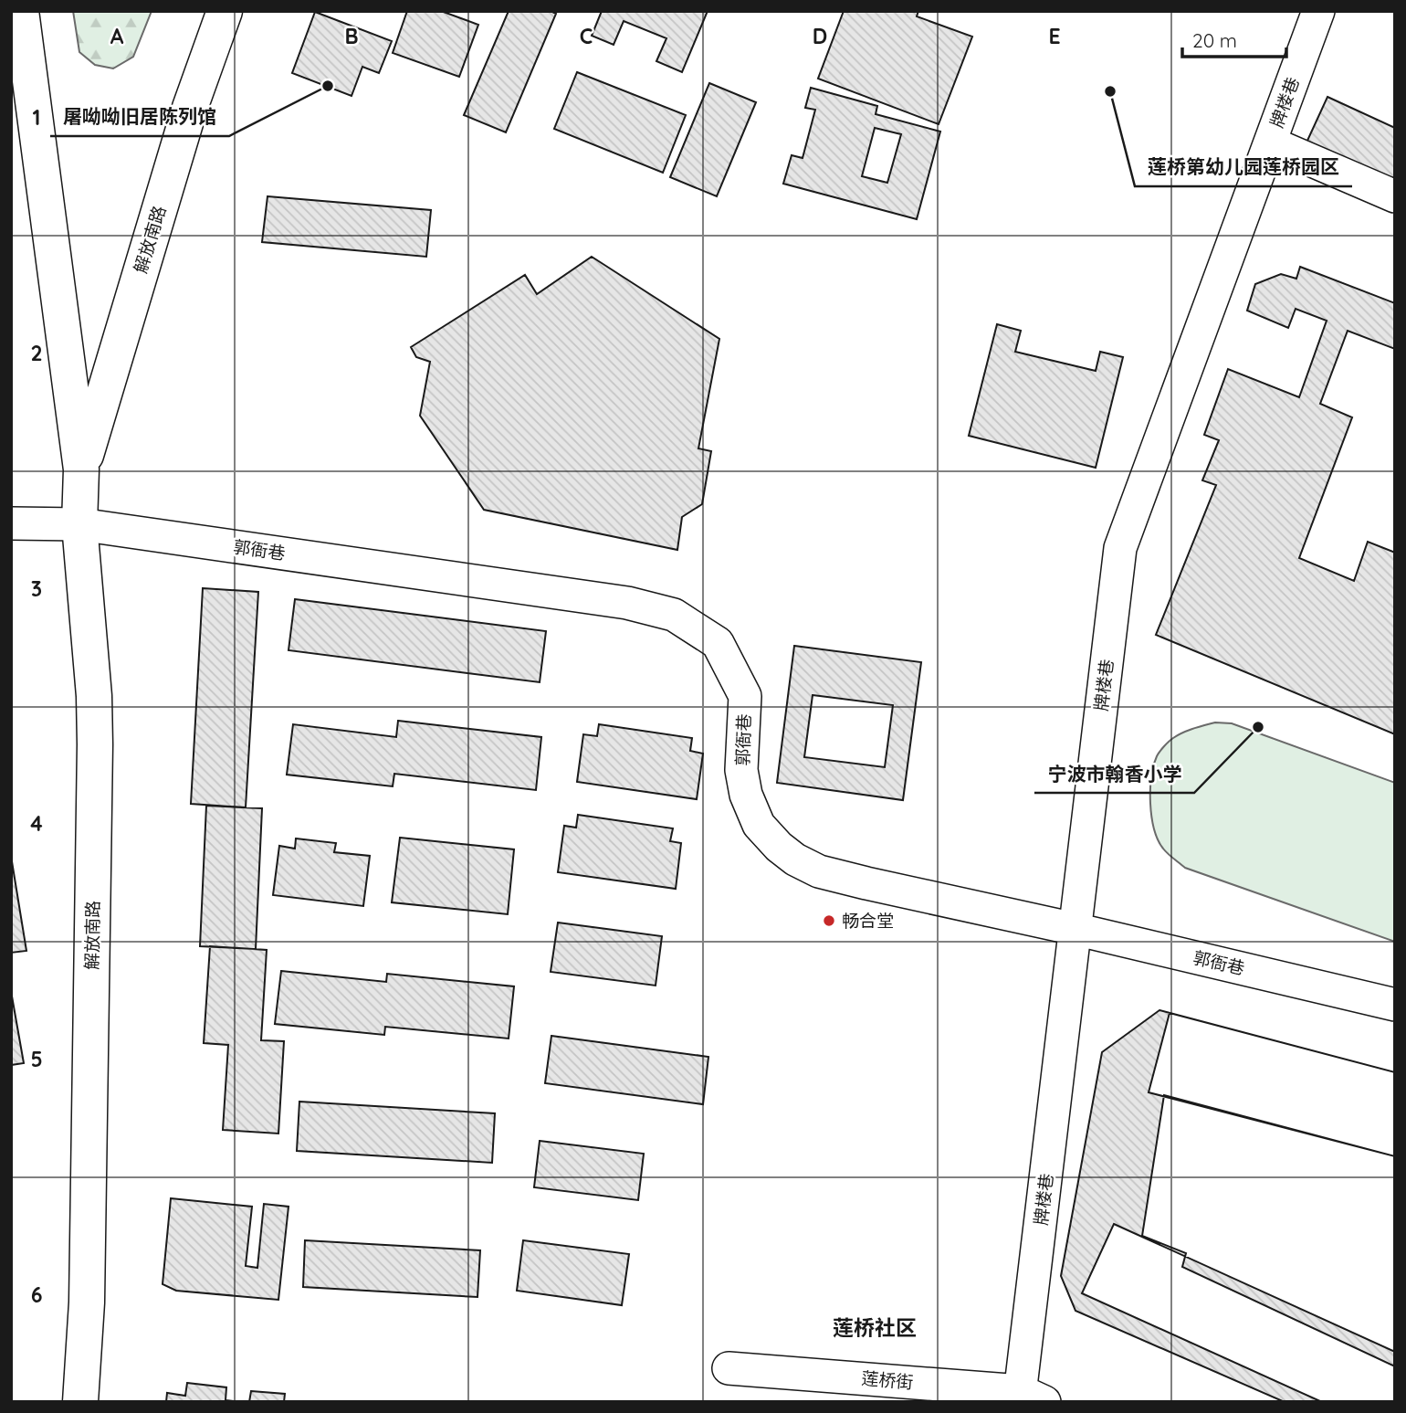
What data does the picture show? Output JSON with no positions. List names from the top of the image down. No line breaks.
{"streets":{"main road":["解放南路"],"street":["牌楼巷","郭衙巷","莲桥街"]},"crossings":[["牌楼巷","郭衙巷"],["牌楼巷","莲桥街"],["解放南路","郭衙巷"]],"districts":["莲桥社区"],"places":["屠呦呦旧居陈列馆","莲桥第幼儿园莲桥园区","宁波市翰香小学","畅合堂"],"scale_bar":"20 m","grid":{"columns":["A","B","C","D","E"],"rows":["1","2","3","4","5","6"]}}
